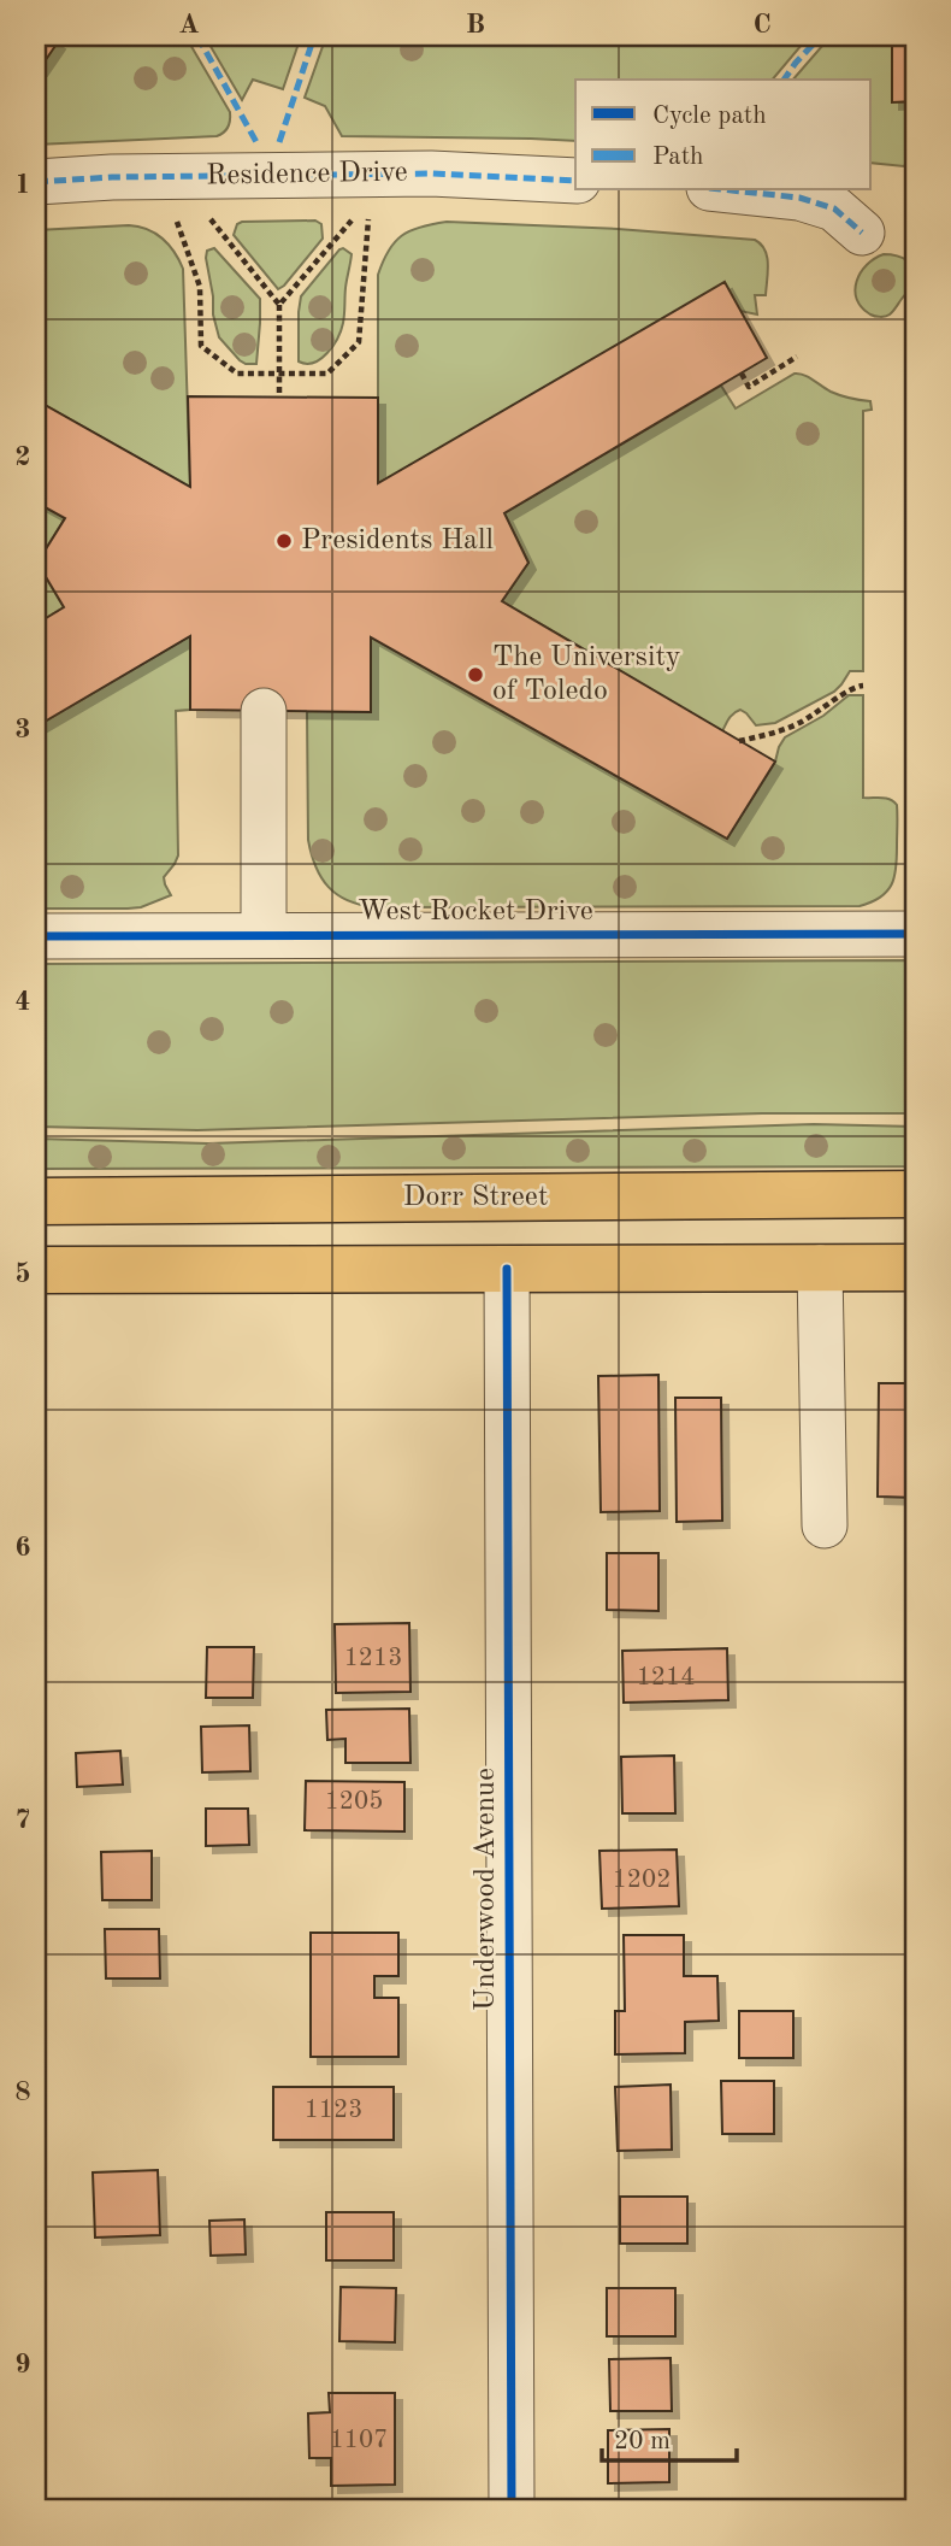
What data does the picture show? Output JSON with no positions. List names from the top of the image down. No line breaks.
{"streets":{"main road":["Dorr Street"],"street":["Residence Drive","West Rocket Drive","Underwood Avenue"]},"places":["Presidents Hall","The University of Toledo"],"house_numbers":["1213","1214","1205","1202","1123","1107"],"legend":["Cycle path","Path"],"scale_bar":"20 m","grid":{"columns":["A","B","C"],"rows":["1","2","3","4","5","6","7","8","9"]}}
